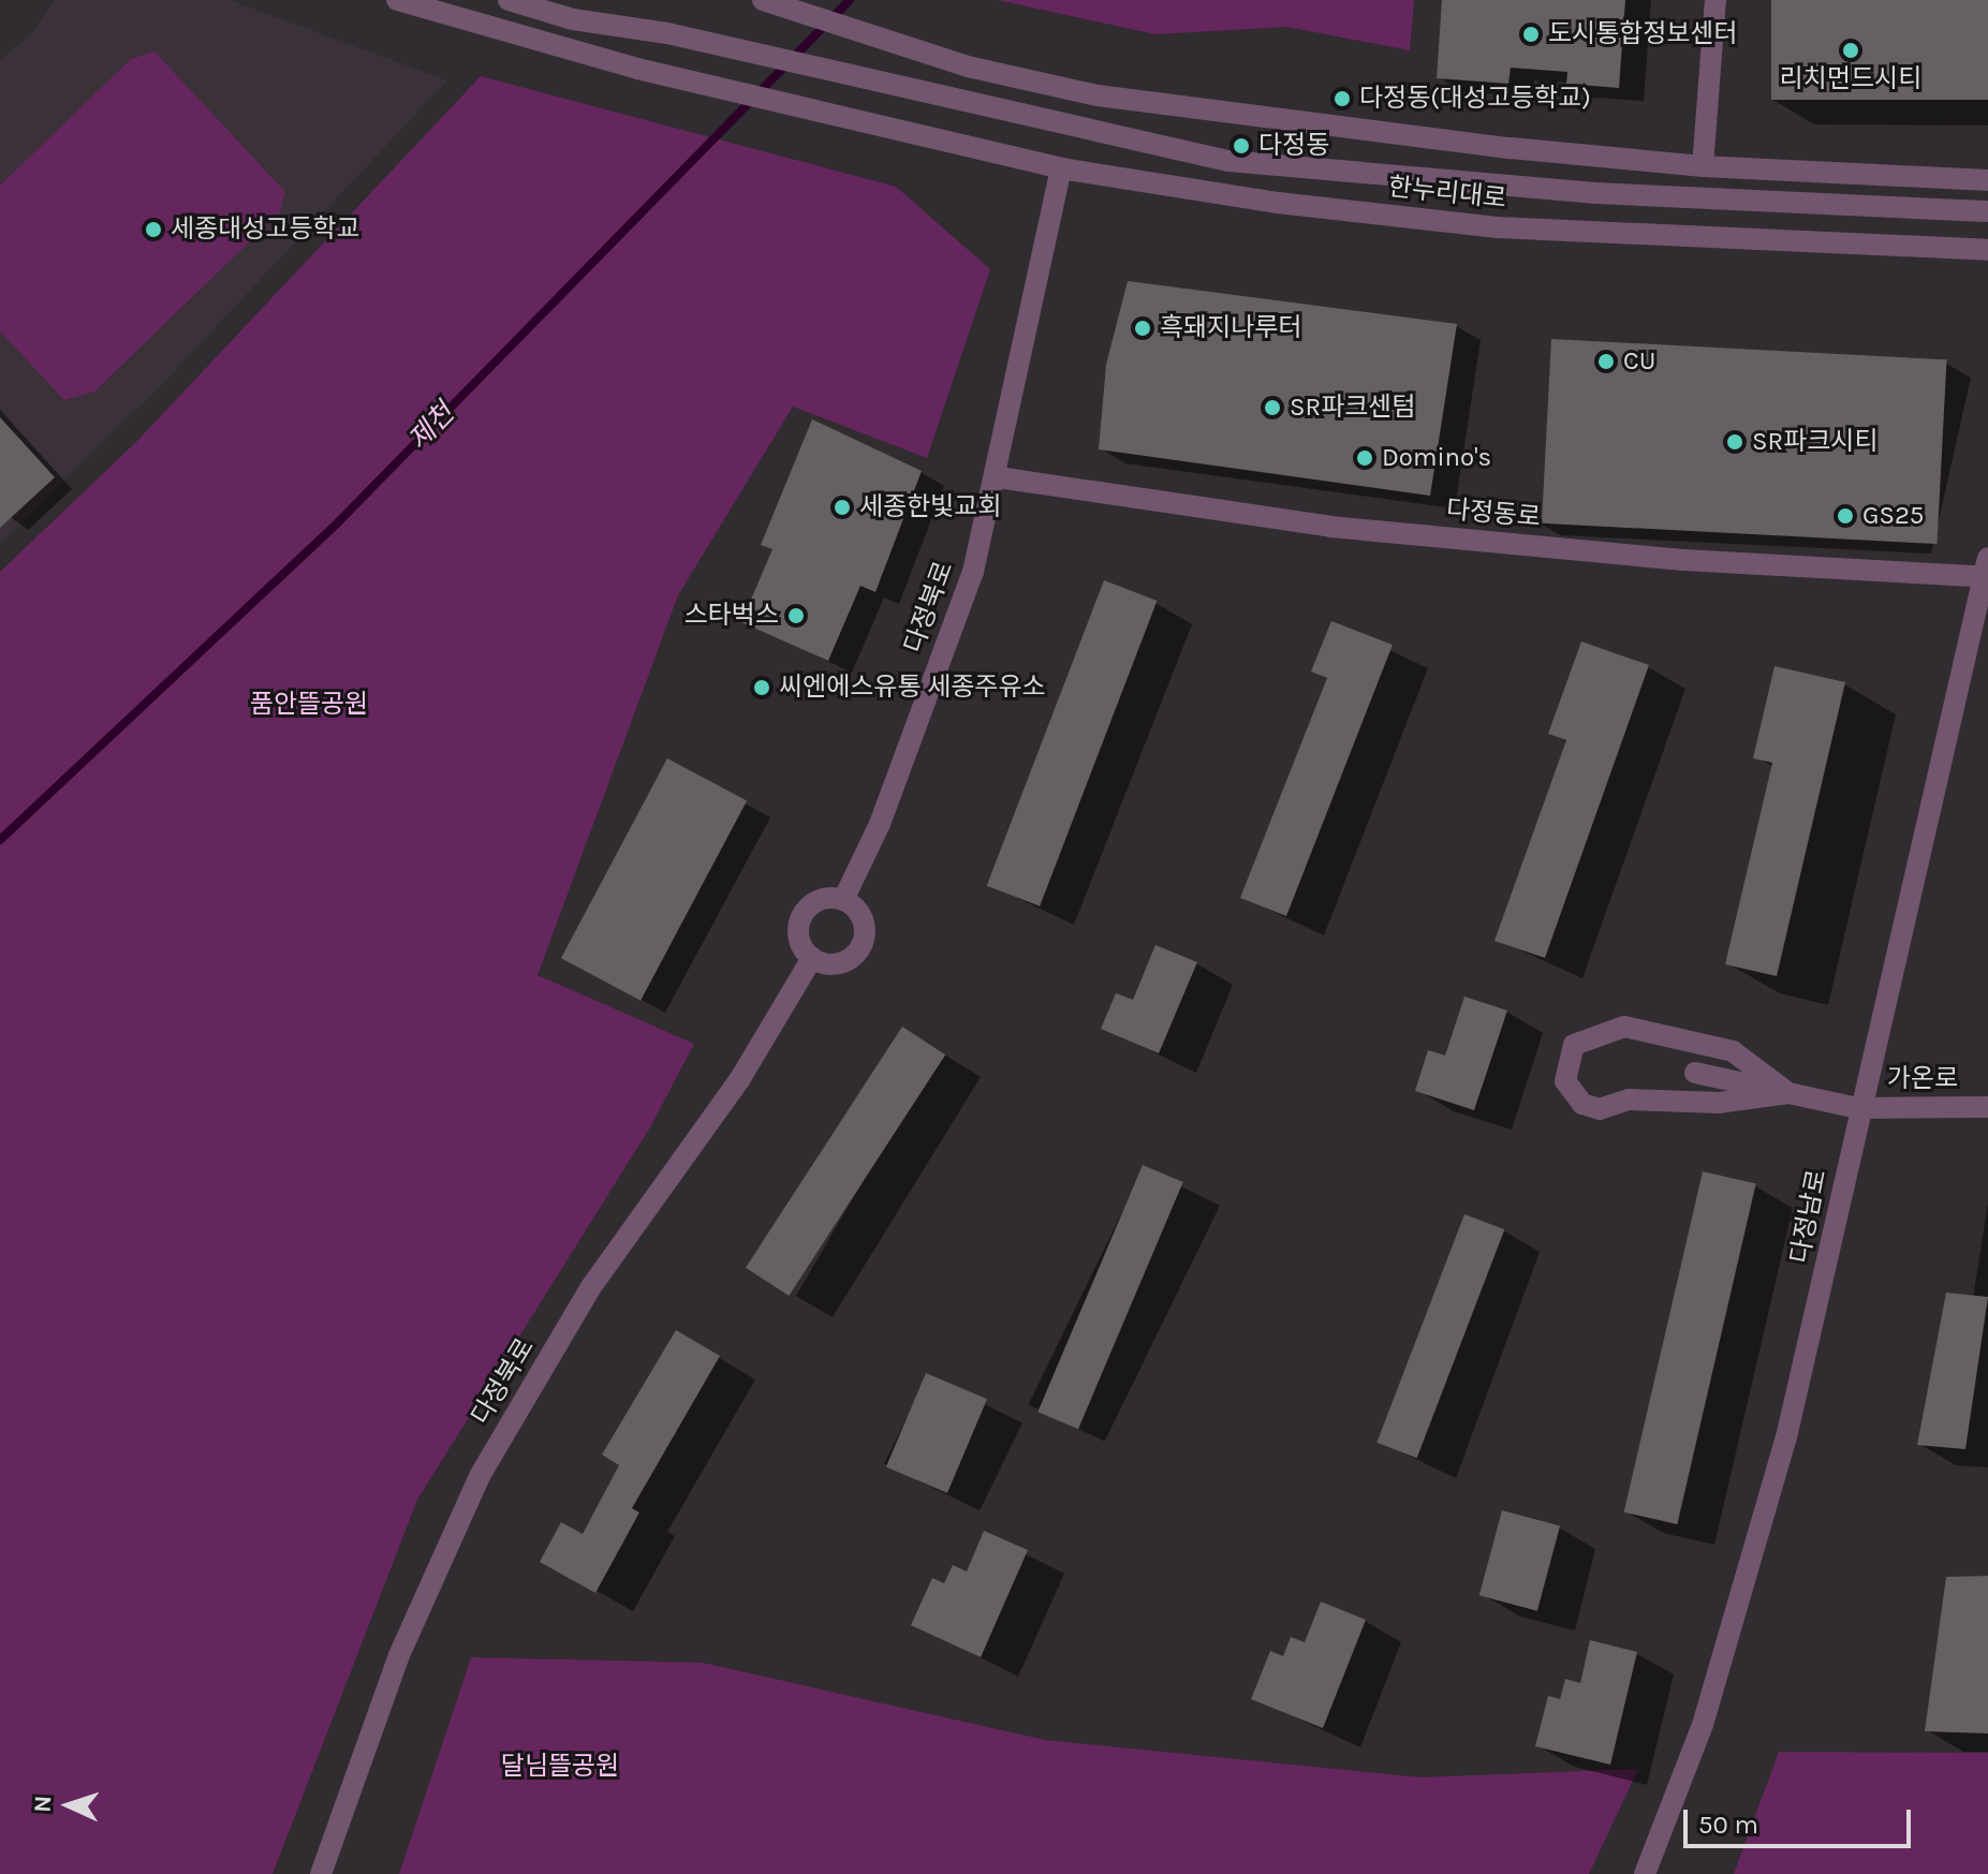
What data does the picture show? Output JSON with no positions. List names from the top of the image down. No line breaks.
{"streets":{"street":["한누리대로","다정동로","다정북로","가온로","다정남로"]},"crossings":[["한누리대로","다정북로"],["다정동로","다정북로"],["다정동로","다정남로"],["가온로","다정남로"]],"water":["제천"],"parks":["품안뜰공원","달님뜰공원"],"places":["도시통합정보센터","리치먼드시티","다정동(대성고등학교)","다정동","세종대성고등학교","흑돼지나루터","CU","SR파크센텀","SR파크시티","Domino's","세종한빛교회","GS25","스타벅스","씨엔에스유통 세종주유소"],"scale_bar":"50 m","north":"left"}
